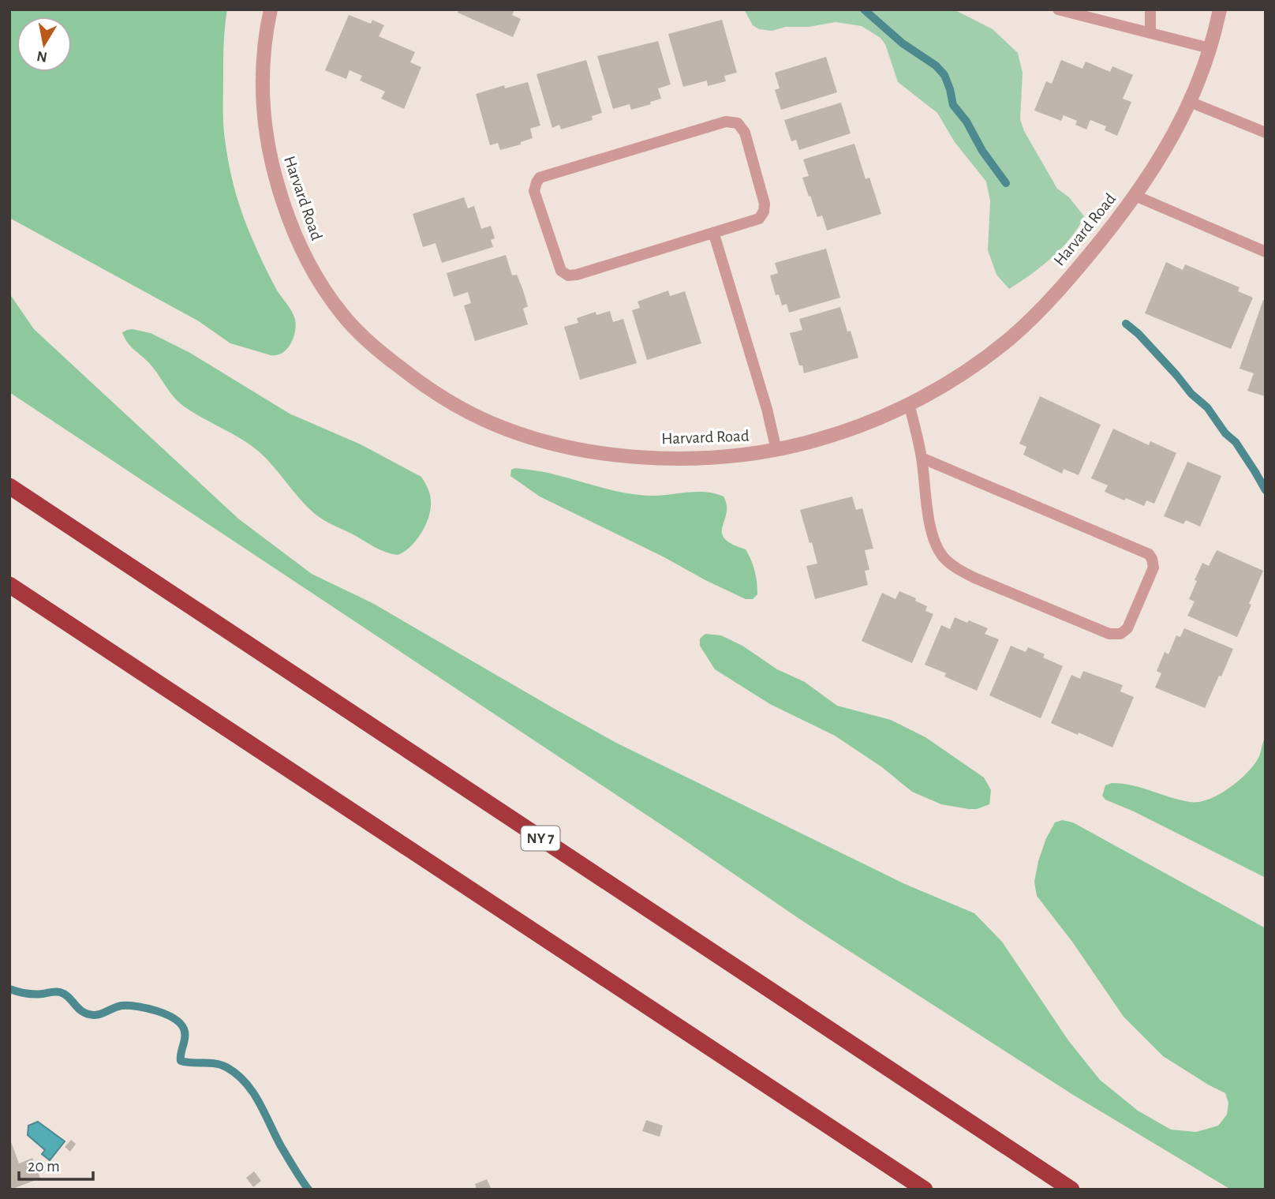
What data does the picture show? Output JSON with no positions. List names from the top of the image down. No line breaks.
{"streets":{"highway":["NY 7"],"street":["Harvard Road"]},"scale_bar":"20 m","north":"bottom"}
